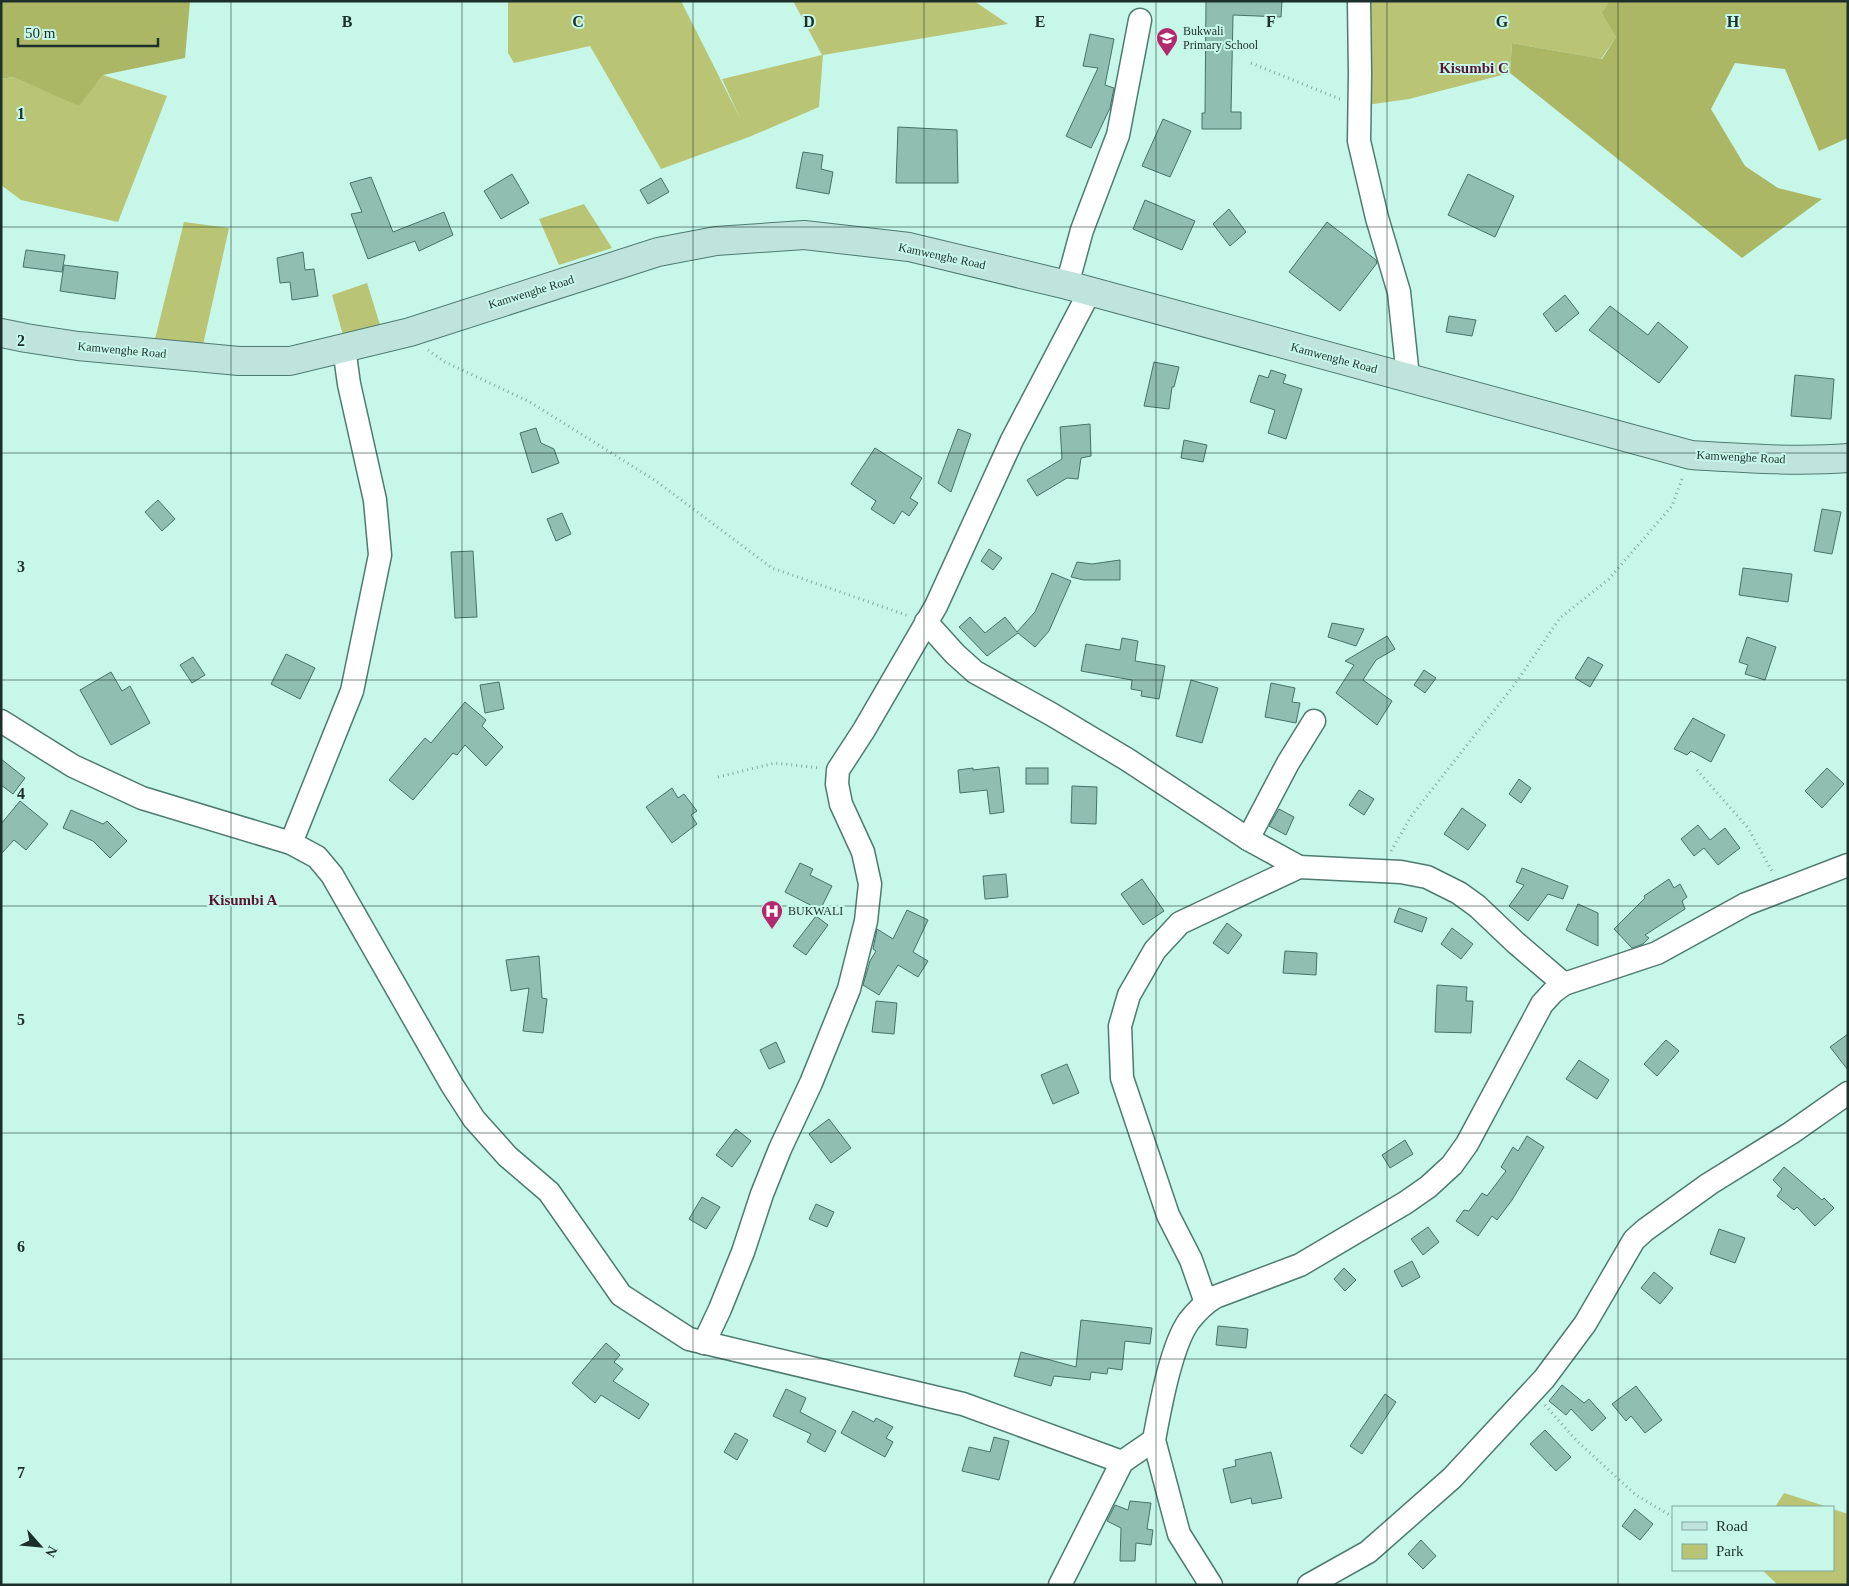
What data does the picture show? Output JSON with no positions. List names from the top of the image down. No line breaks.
{"streets":{"main road":["Kamwenghe Road"]},"districts":["Kisumbi C","Kisumbi A"],"places":{"school or university":["Bukwali Primary School"],"hospital":["BUKWALI"]},"legend":["Road","Park"],"scale_bar":"50 m","north":"bottom right","grid":{"columns":["B","C","D","E","F","G","H"],"rows":["1","2","3","4","5","6","7"]}}
